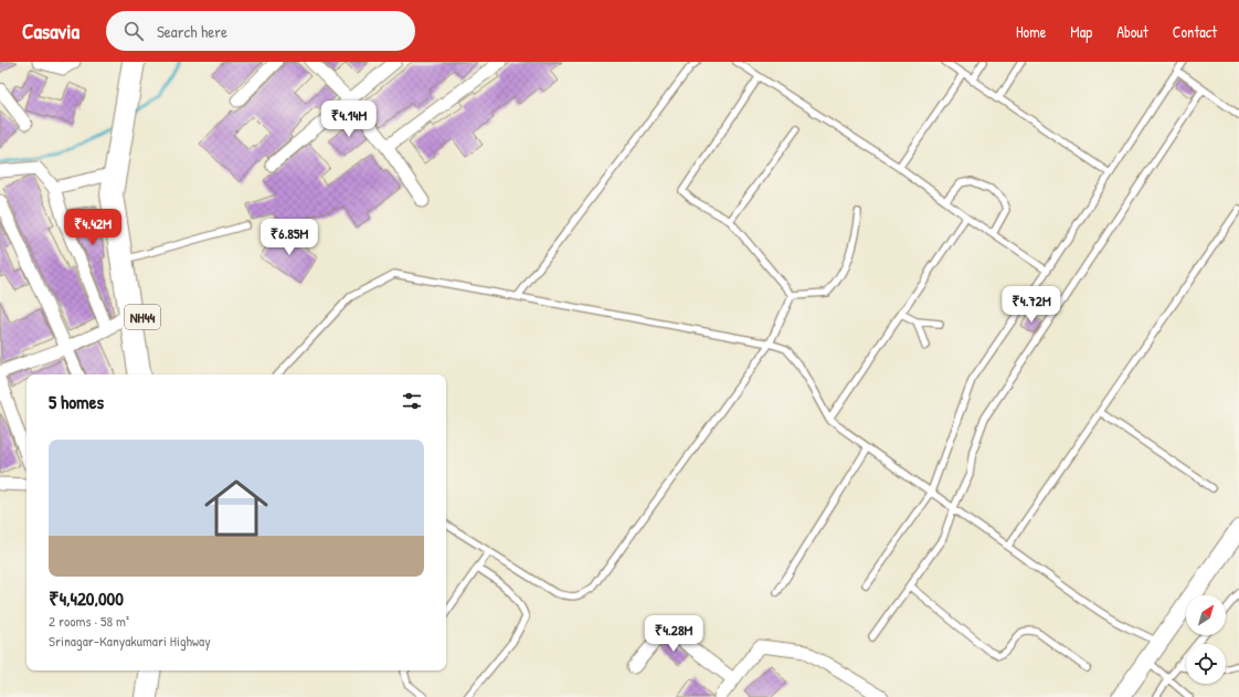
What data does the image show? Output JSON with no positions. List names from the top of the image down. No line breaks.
{"streets":{"highway":["NH44"]},"north":"top right","page":{"header":"Casavia","search":"Search here","nav":["Home","Map","About","Contact"],"price":["₹4.14M","₹4.42M","₹6.85M","₹4.72M","₹4.28M"],"heading":"5 homes","list":[{"name":"₹4,420,000","note":"2 rooms · 58 m² · Srinagar-Kanyakumari Highway"}]}}
